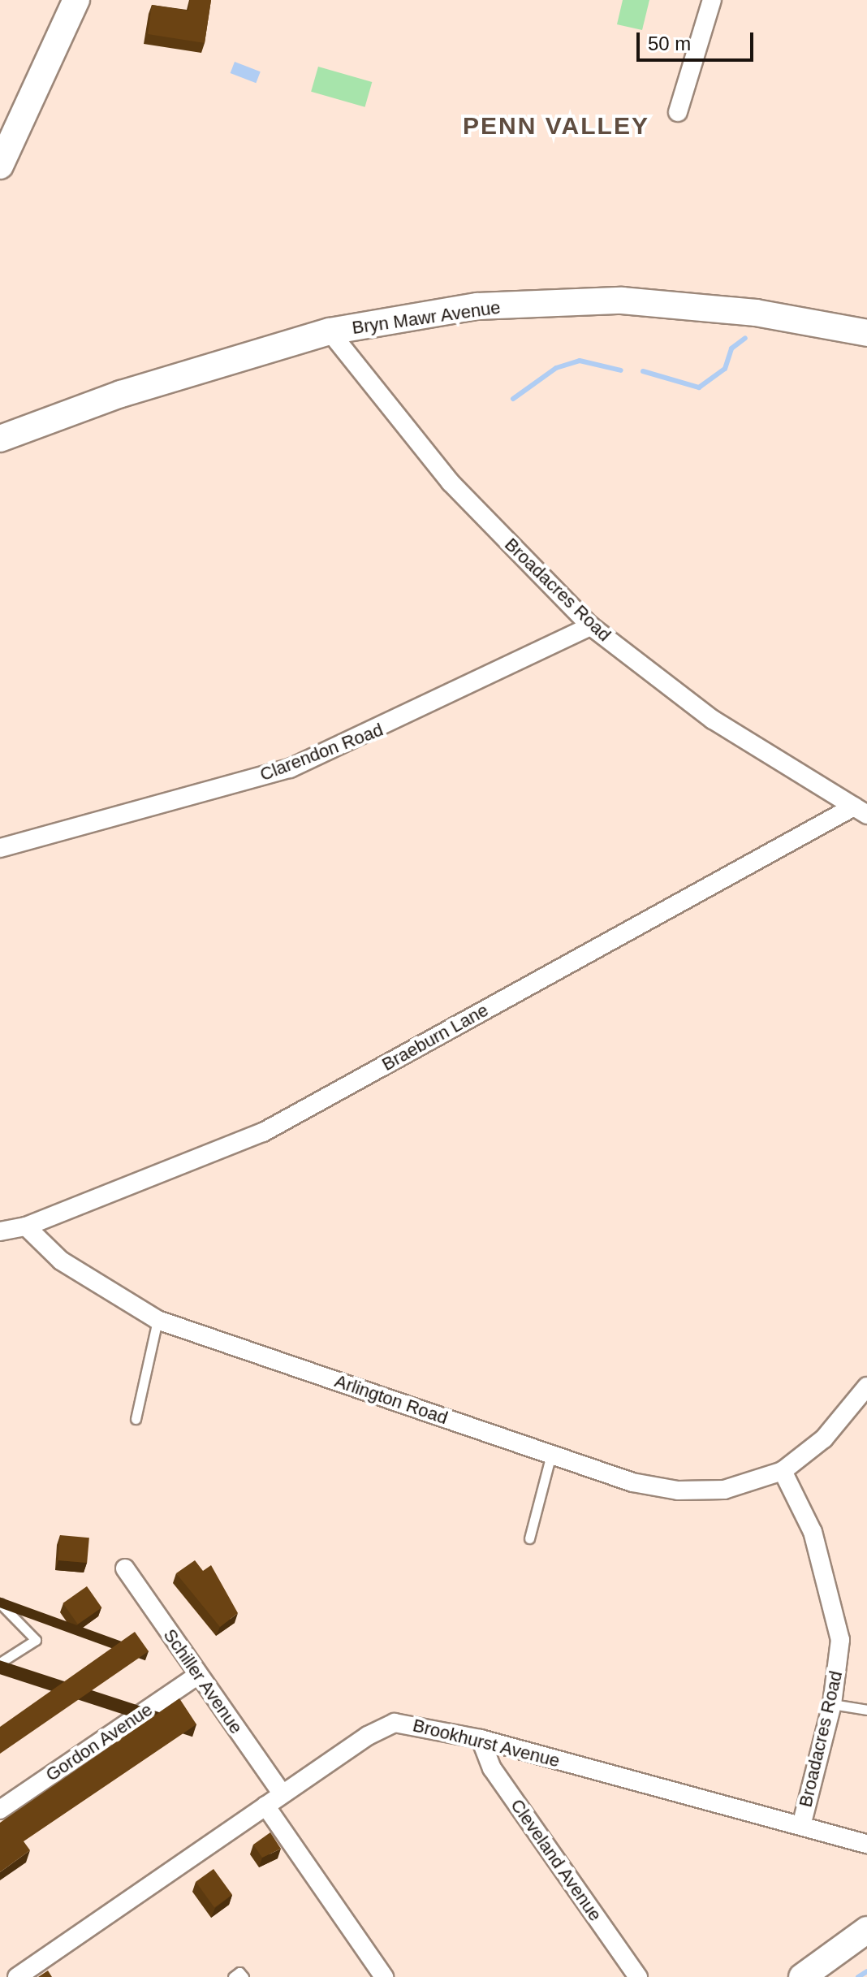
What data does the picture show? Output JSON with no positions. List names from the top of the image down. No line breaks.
{"streets":{"street":["Bryn Mawr Avenue","Broadacres Road","Clarendon Road","Braeburn Lane","Arlington Road","Schiller Avenue","Gordon Avenue","Brookhurst Avenue","Cleveland Avenue"]},"crossings":[["Bryn Mawr Avenue","Broadacres Road"],["Broadacres Road","Clarendon Road"],["Broadacres Road","Braeburn Lane"],["Broadacres Road","Arlington Road"],["Broadacres Road","Brookhurst Avenue"],["Braeburn Lane","Arlington Road"],["Schiller Avenue","Gordon Avenue"],["Schiller Avenue","Brookhurst Avenue"],["Brookhurst Avenue","Cleveland Avenue"]],"districts":["PENN VALLEY"],"scale_bar":"50 m"}
